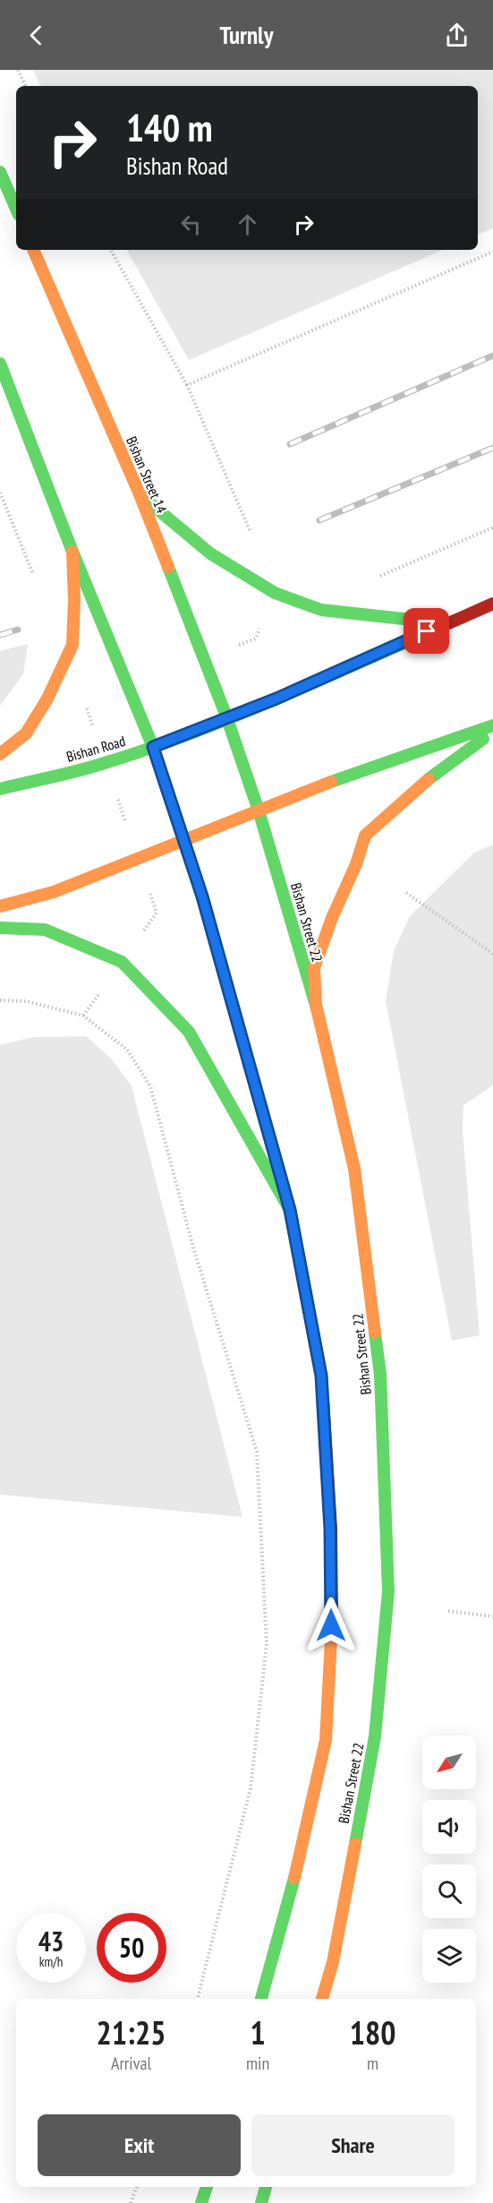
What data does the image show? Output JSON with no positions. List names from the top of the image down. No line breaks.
{"streets":{"main road":["Bishan Street 14","Bishan Road","Bishan Street 22"]},"crossings":[["Bishan Street 14","Bishan Road"],["Bishan Street 14","Bishan Street 22"],["Bishan Road","Bishan Street 22"]],"north":"bottom left","page":{"header":"Turnly","turn":["140 m","Bishan Road"],"speed":"43 km/h","limit":"50","eta":["21:25","Arrival","1","min","180","m"],"buttons":["Exit","Share"]}}
